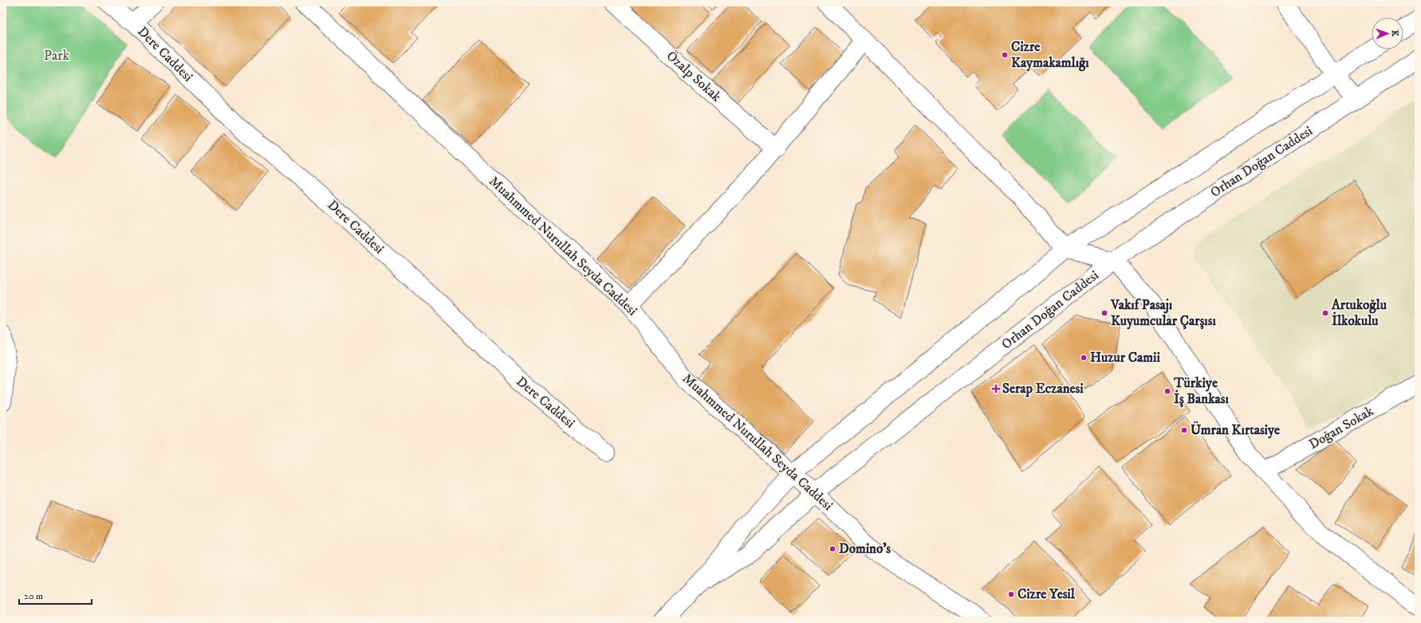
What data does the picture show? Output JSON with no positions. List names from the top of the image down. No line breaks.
{"streets":{"street":["Dere Caddesi","Özalp Sokak","Orhan Doğan Caddesi","Muahmmed Nurullah Seyda Caddesi","Doğan Sokak"]},"crossings":[["Orhan Doğan Caddesi","Muahmmed Nurullah Seyda Caddesi"]],"parks":["Park"],"places":{"other":["Cizre Kaymakamlığı","Vakıf Pasajı Kuyumcular Çarşısı","Artukoğlu İlkokulu","Huzur Camii","Türkiye İş Bankası","Ümran Kırtasiye","Domino's","Cizre Yesil"],"health":["Serap Eczanesi"]},"scale_bar":"20 m","north":"right"}
